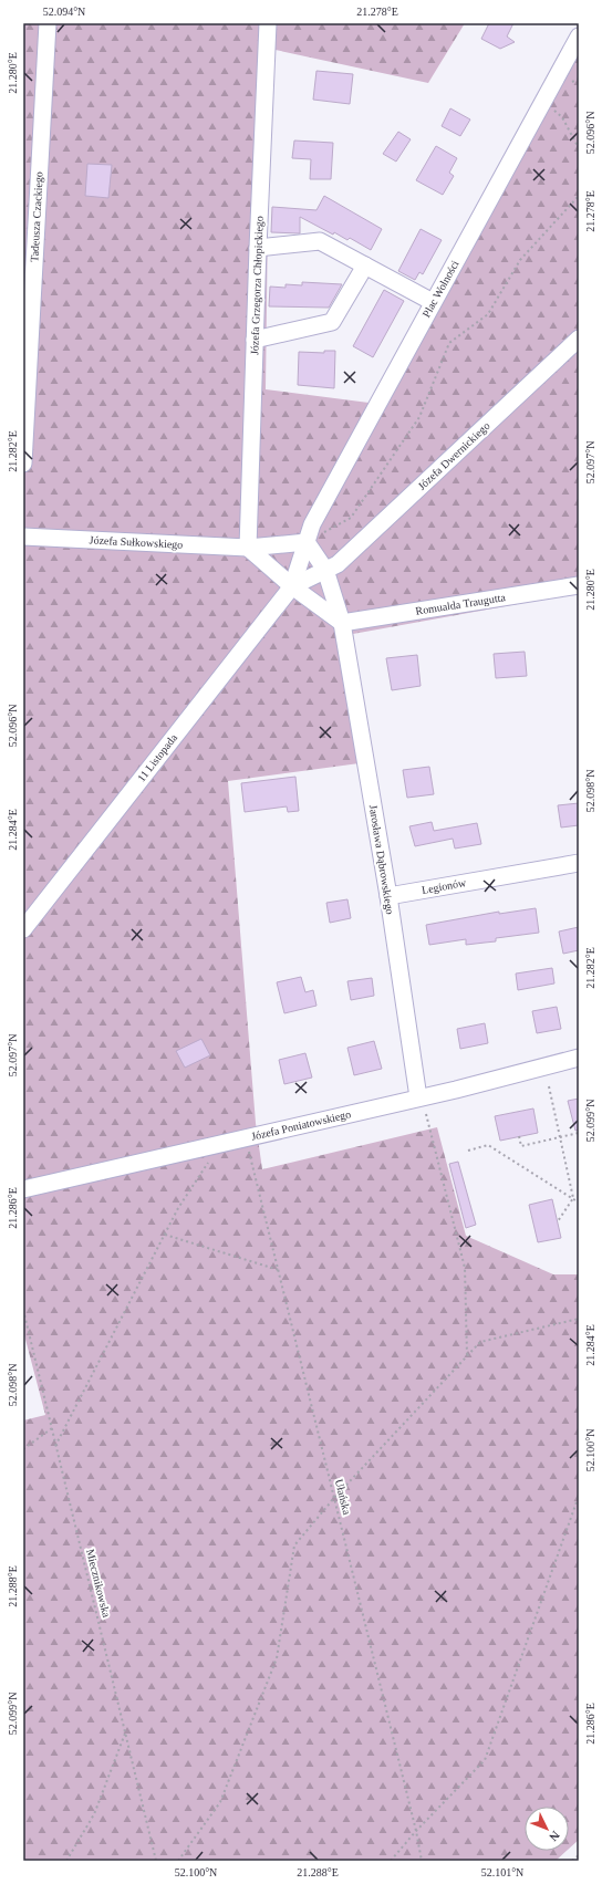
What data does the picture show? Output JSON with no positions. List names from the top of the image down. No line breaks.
{"streets":{"street":["Tadeusza Czackiego","Józefa Grzegorza Chłopickiego","Plac Wolności","Józefa Dwernickiego","Józefa Sułkowskiego","Romualda Traugutta","11 Listopada","Jarosława Dąbrowskiego","Legionów","Józefa Poniatowskiego"],"path":["Ułańska","Miecznikowska"]},"crossings":[["Józefa Grzegorza Chłopickiego","Józefa Sułkowskiego"],["Plac Wolności","Józefa Dwernickiego"],["Plac Wolności","Józefa Sułkowskiego"],["Plac Wolności","11 Listopada"],["Józefa Dwernickiego","11 Listopada"],["Józefa Dwernickiego","Jarosława Dąbrowskiego"],["Romualda Traugutta","Jarosława Dąbrowskiego"],["Jarosława Dąbrowskiego","Legionów"],["Jarosława Dąbrowskiego","Józefa Poniatowskiego"],["Józefa Poniatowskiego","Ułańska"]],"north":"bottom right","coordinates":["52.094°N","21.278°E","21.280°E","52.096°N","21.282°E","52.097°N","52.098°N","21.284°E","52.099°N","21.286°E","52.100°N","21.288°E","52.101°N"]}
